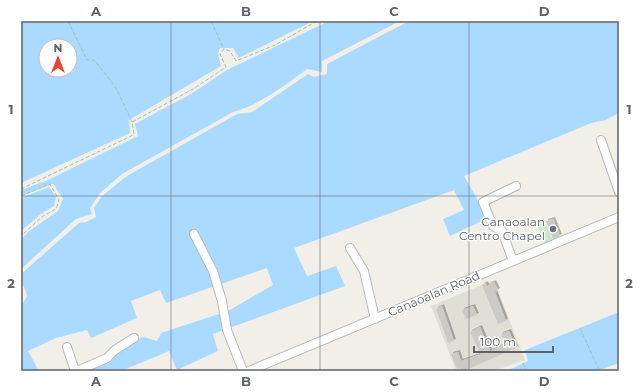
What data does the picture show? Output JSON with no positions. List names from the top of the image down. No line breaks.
{"streets":{"street":["Canaoalan Road"]},"places":["Canaoalan Centro Chapel"],"scale_bar":"100 m","north":"top","grid":{"columns":["A","B","C","D"],"rows":["1","2"]}}
